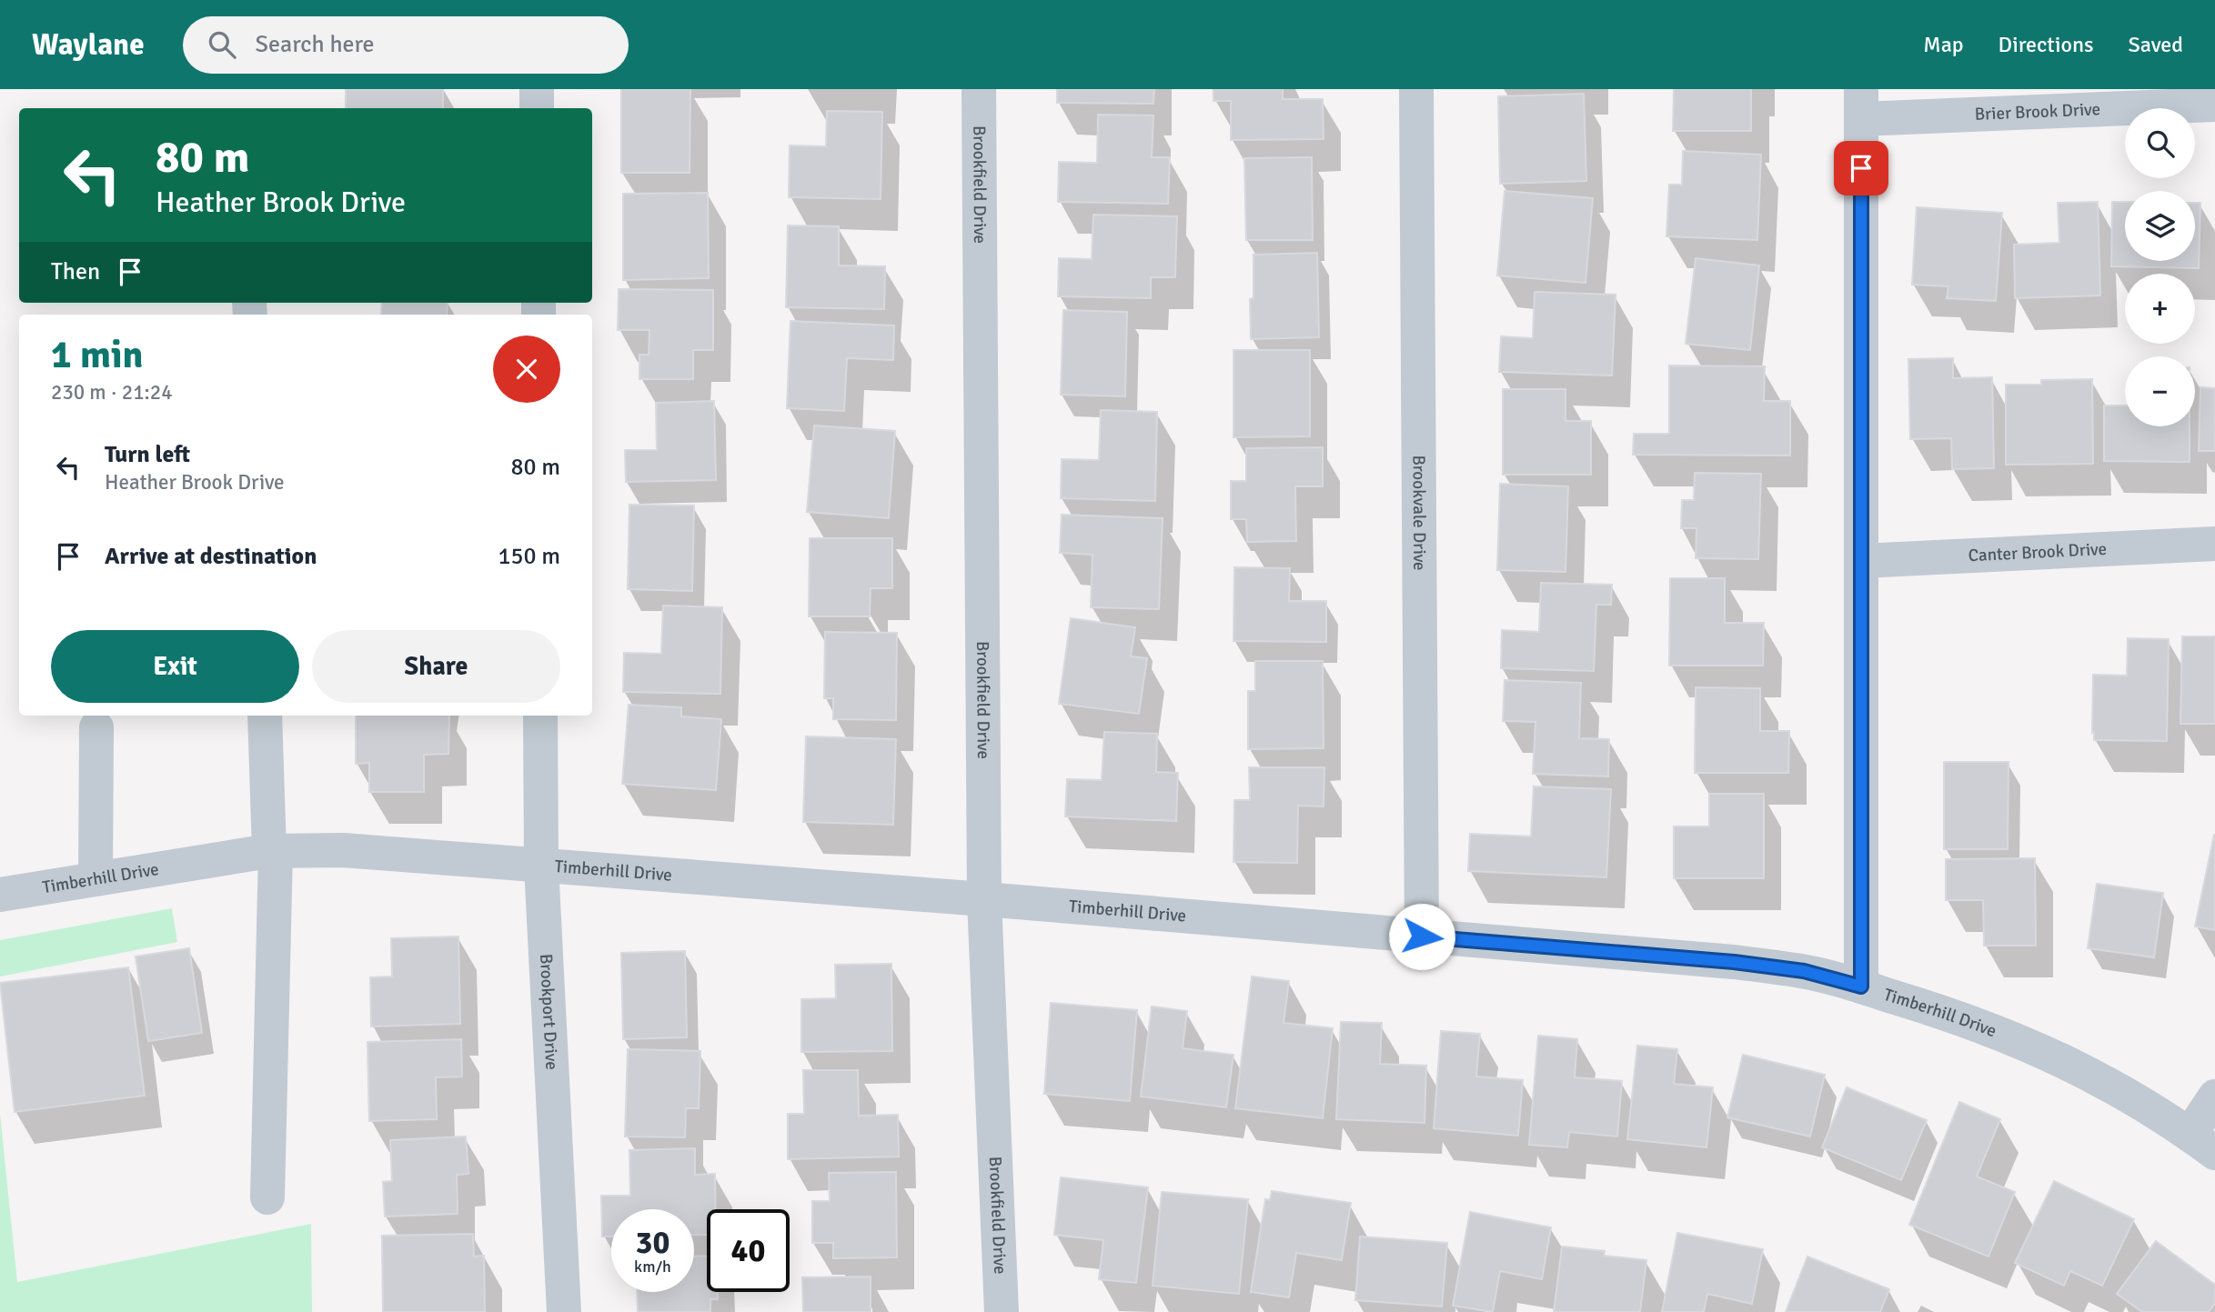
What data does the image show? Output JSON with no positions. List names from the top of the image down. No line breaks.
{"streets":{"street":["Brier Brook Drive","Brookfield Drive","Brookvale Drive","Canter Brook Drive","Timberhill Drive","Brookport Drive"]},"crossings":[["Brookfield Drive","Timberhill Drive"],["Brookvale Drive","Timberhill Drive"],["Timberhill Drive","Brookport Drive"]],"page":{"header":"Waylane","search":"Search here","nav":["Map","Directions","Saved"],"map_buttons":["+","−"],"turn":["80 m","Heather Brook Drive"],"then":"Then","heading":["1 min","230 m · 21:24"],"list":[{"name":"Turn left","note":"Heather Brook Drive","value":"80 m"},{"name":"Arrive at destination","value":"150 m"}],"buttons":["Exit","Share"],"speed":"30 km/h","limit":"40"}}
